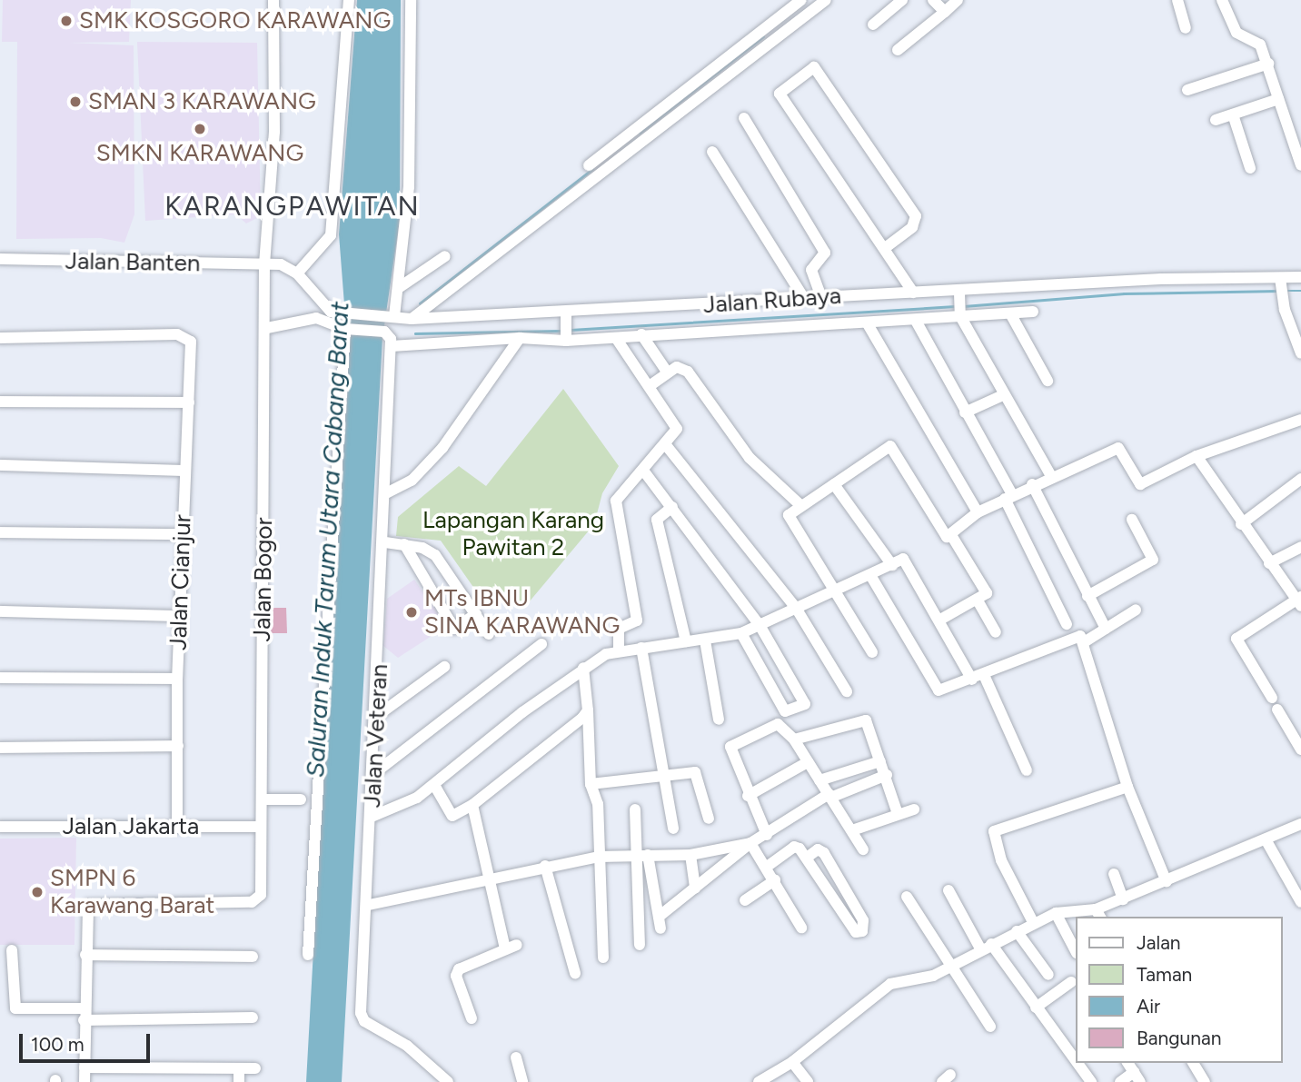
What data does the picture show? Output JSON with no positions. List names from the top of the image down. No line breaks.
{"streets":{"street":["Jalan Banten","Jalan Rubaya","Jalan Bogor","Jalan Cianjur","Jalan Veteran","Jalan Jakarta"]},"crossings":[["Jalan Banten","Jalan Bogor"],["Jalan Bogor","Jalan Jakarta"],["Jalan Cianjur","Jalan Jakarta"]],"districts":["KARANGPAWITAN"],"water":["Saluran Induk Tarum Utara Cabang Barat"],"parks":["Lapangan Karang Pawitan 2"],"places":["SMK KOSGORO KARAWANG","SMAN 3 KARAWANG","SMKN KARAWANG","MTs IBNU SINA KARAWANG","SMPN 6 Karawang Barat"],"legend":["Jalan","Taman","Air","Bangunan"],"scale_bar":"100 m"}
